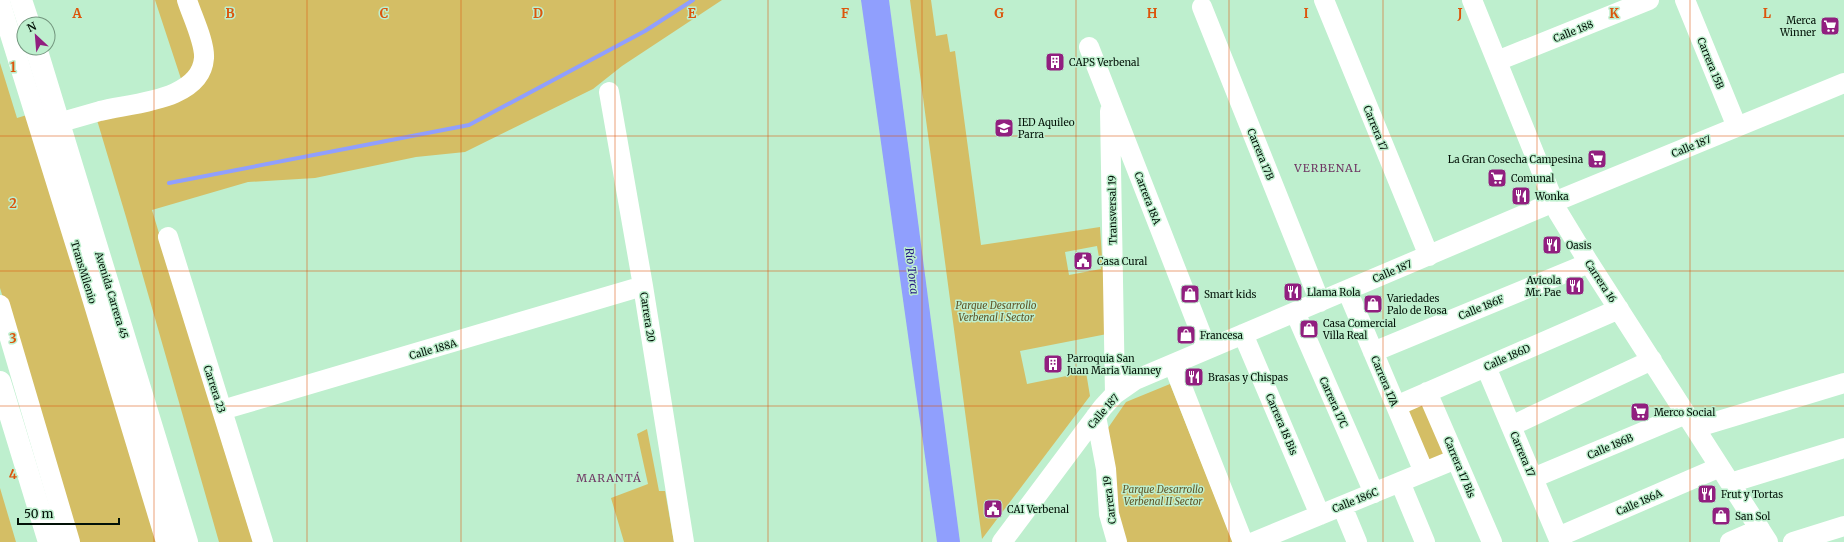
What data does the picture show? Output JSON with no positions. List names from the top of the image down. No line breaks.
{"streets":{"highway":["Avenida Carrera 45"],"street":["Calle 188","Carrera 15B","Carrera 17","Calle 187","Carrera 17B","Carrera 18A","Transversal 19","TransMilenio","Carrera 16","Calle 186F","Carrera 20","Calle 188A","Calle 186D","Carrera 17A","Carrera 23","Carrera 17C","Carrera 18 Bis","Calle 186B","Carrera 17 Bis","Carrera 19","Calle 186C","Calle 186A"]},"crossings":[["Calle 188","Carrera 16"],["Carrera 15B","Calle 187"],["Carrera 17","Calle 187"],["Carrera 17","Calle 186D"],["Carrera 17","Calle 186B"],["Carrera 17","Calle 186A"],["Calle 187","Carrera 17B"],["Calle 187","Carrera 18A"],["Calle 187","Transversal 19"],["Calle 187","Carrera 16"],["Calle 187","Carrera 17A"],["Calle 187","Carrera 17C"],["Calle 187","Carrera 18 Bis"],["Calle 187","Carrera 19"],["Carrera 18A","Transversal 19"],["Carrera 16","Calle 186F"],["Carrera 16","Calle 186D"],["Carrera 16","Calle 186B"],["Carrera 16","Calle 186A"],["Calle 186F","Carrera 17A"],["Carrera 20","Calle 188A"],["Calle 188A","Carrera 23"],["Calle 186D","Carrera 17A"],["Calle 186D","Carrera 17 Bis"],["Carrera 17A","Calle 186C"],["Carrera 17C","Calle 186C"],["Carrera 18 Bis","Calle 186C"],["Carrera 17 Bis","Calle 186C"]],"districts":["VERBENAL","MARANTÁ"],"water":["Río Torca"],"parks":["Parque Desarrollo Verbenal I Sector","Parque Desarrollo Verbenal II Sector"],"places":{"supermarket":["Merca Winner","La Gran Cosecha Campesina","Comunal","Merco Social"],"building":["CAPS Verbenal","Parroquia San Juan Maria Vianney"],"school or university":["IED Aquileo Parra"],"restaurant":["Wonka","Oasis","Avicola Mr. Pae","Llama Rola","Brasas y Chispas","Frut y Tortas"],"public building":["Casa Cural","CAI Verbenal"],"shop":["Smart kids","Variedades Palo de Rosa","Casa Comercial Villa Real","Francesa","San Sol"]},"scale_bar":"50 m","north":"top left","grid":{"columns":["A","B","C","D","E","F","G","H","I","J","K","L"],"rows":["1","2","3","4"]}}
